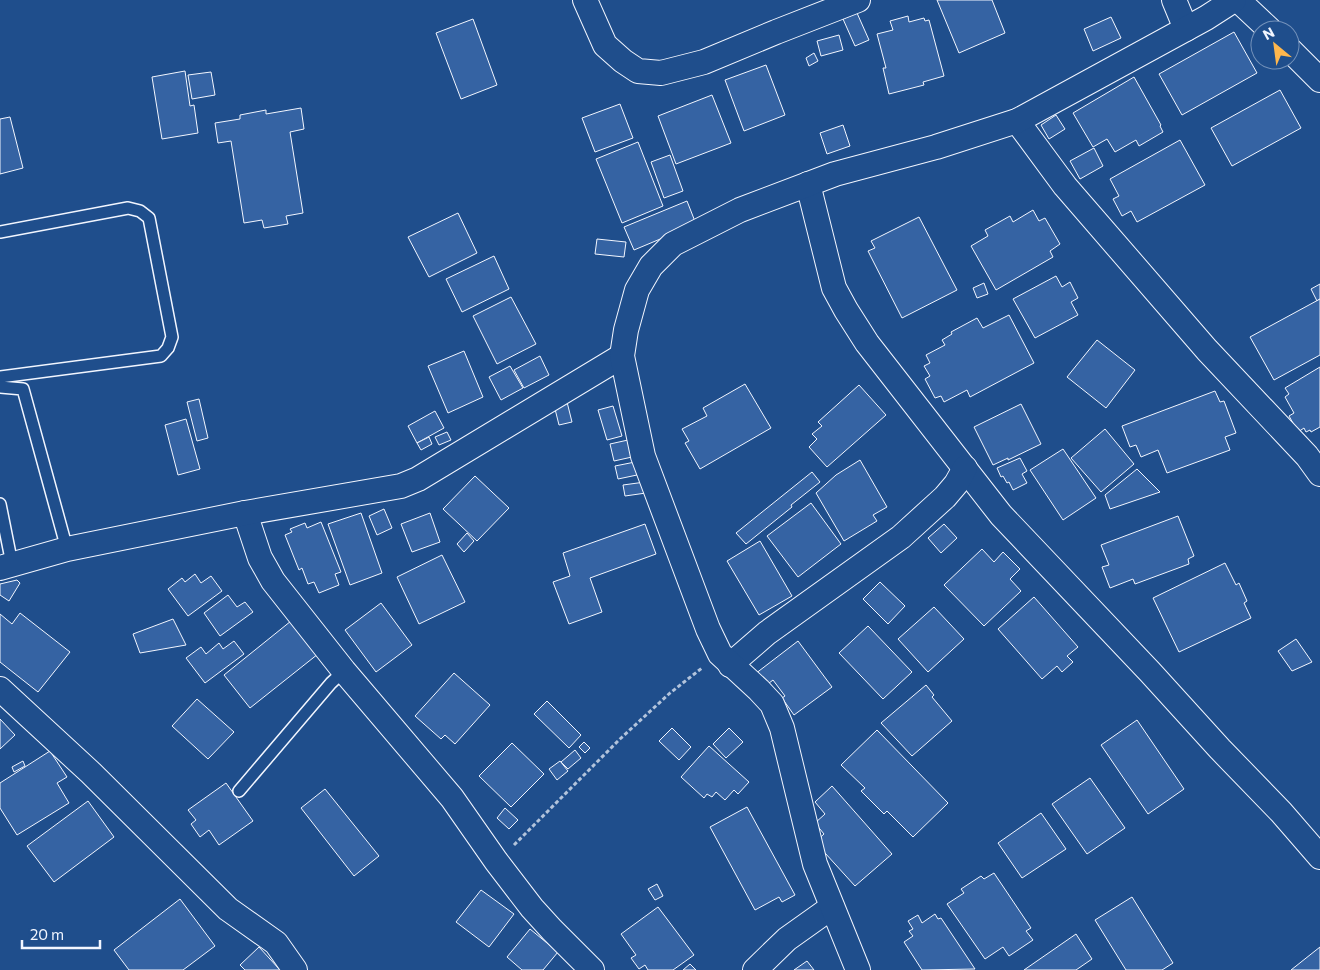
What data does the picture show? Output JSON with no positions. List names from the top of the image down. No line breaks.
{"scale_bar":"20 m","north":"top left"}
